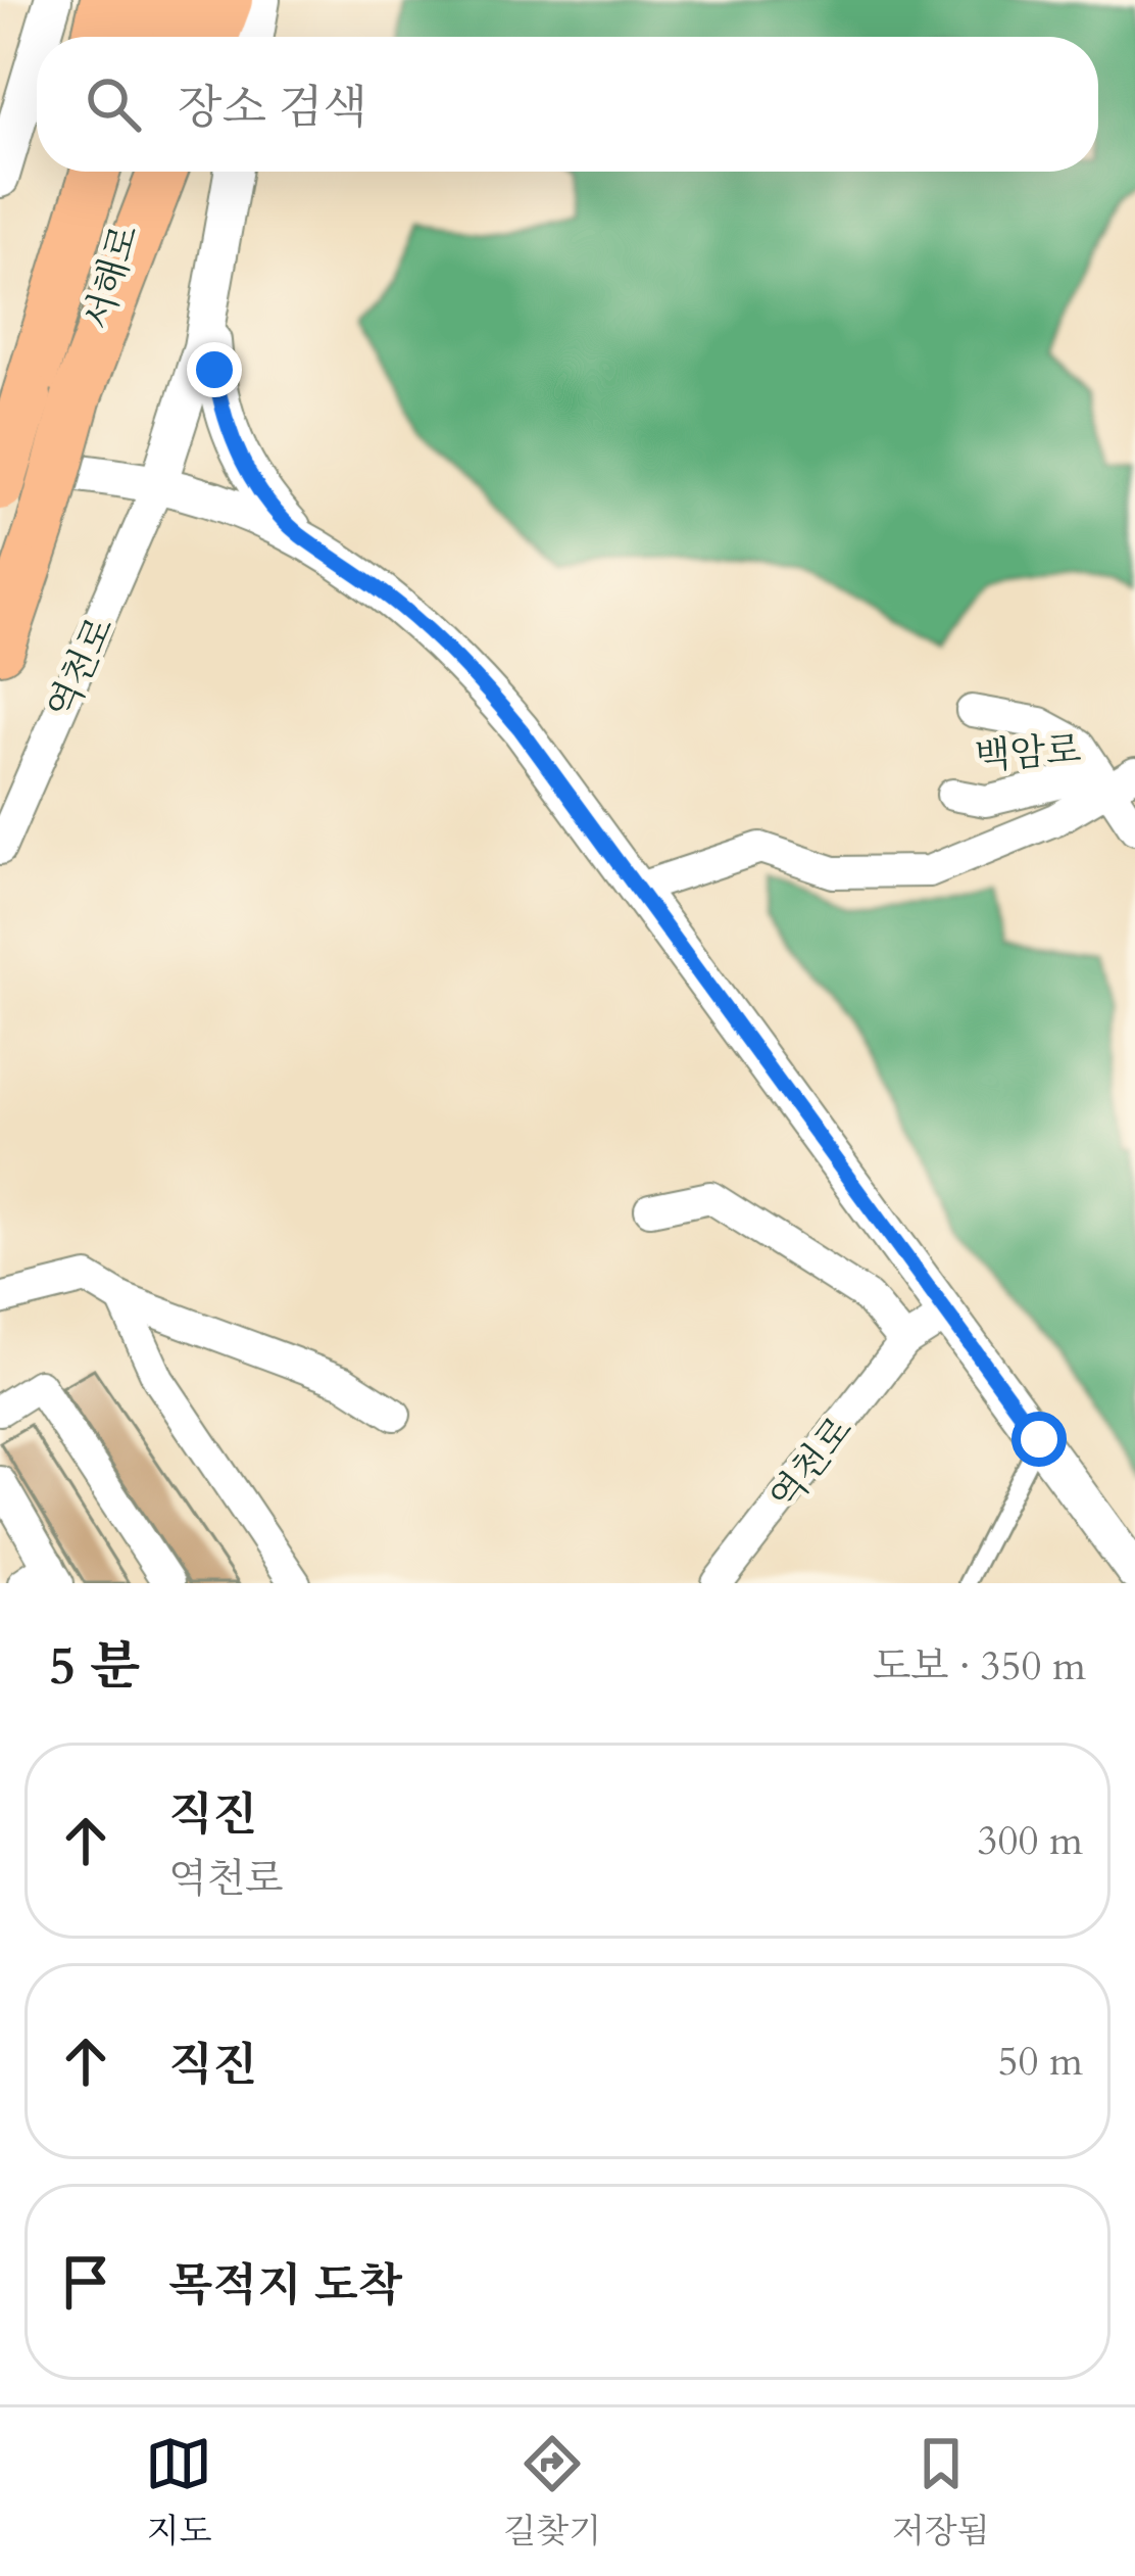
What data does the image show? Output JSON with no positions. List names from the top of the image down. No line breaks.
{"streets":{"highway":["서해로"],"street":["역천로","백암로"]},"page":{"search":"장소 검색","heading":["5 분","도보 · 350 m"],"list":[["직진","역천로","300 m"],["직진","50 m"],"목적지 도착"],"nav":["지도","길찾기","저장됨"]}}
